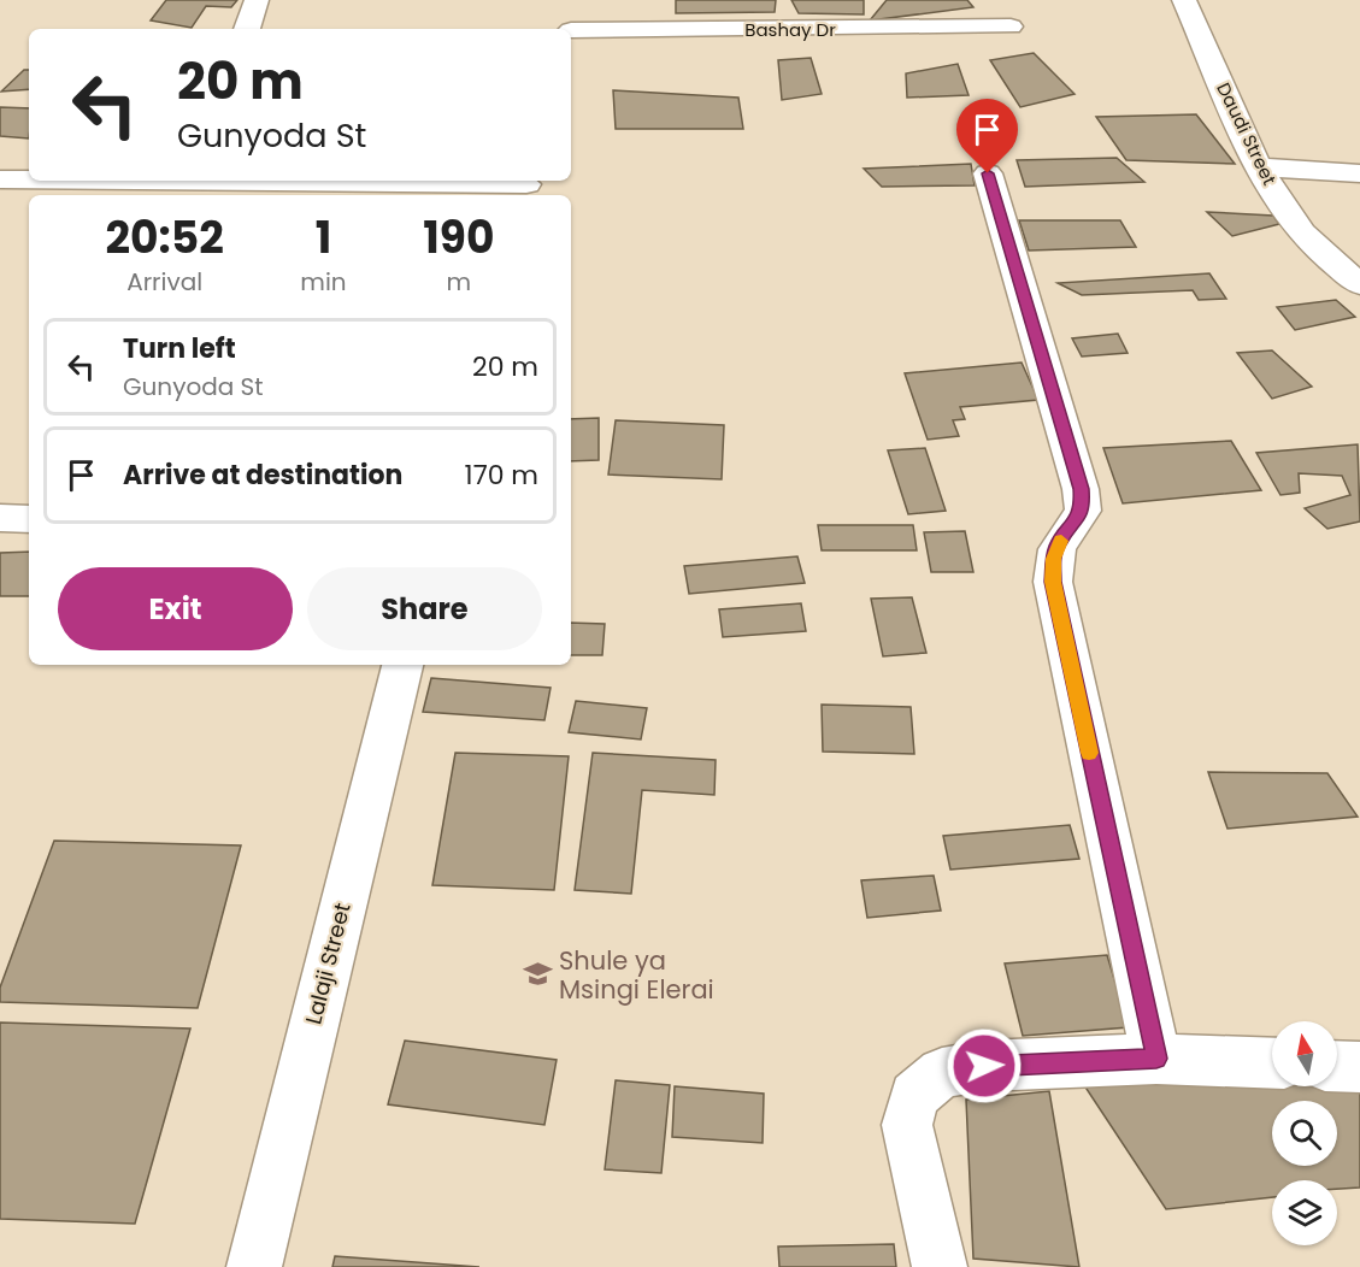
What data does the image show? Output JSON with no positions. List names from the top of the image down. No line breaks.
{"streets":{"street":["Bashay Dr","Daudi Street","Lalaji Street"]},"places":{"school or university":["Shule ya Msingi Elerai"]},"north":"top","page":{"turn":["20 m","Gunyoda St"],"eta":["20:52","Arrival","1","min","190","m"],"list":[{"name":"Turn left","note":"Gunyoda St","value":"20 m"},{"name":"Arrive at destination","value":"170 m"}],"buttons":["Exit","Share"]}}
